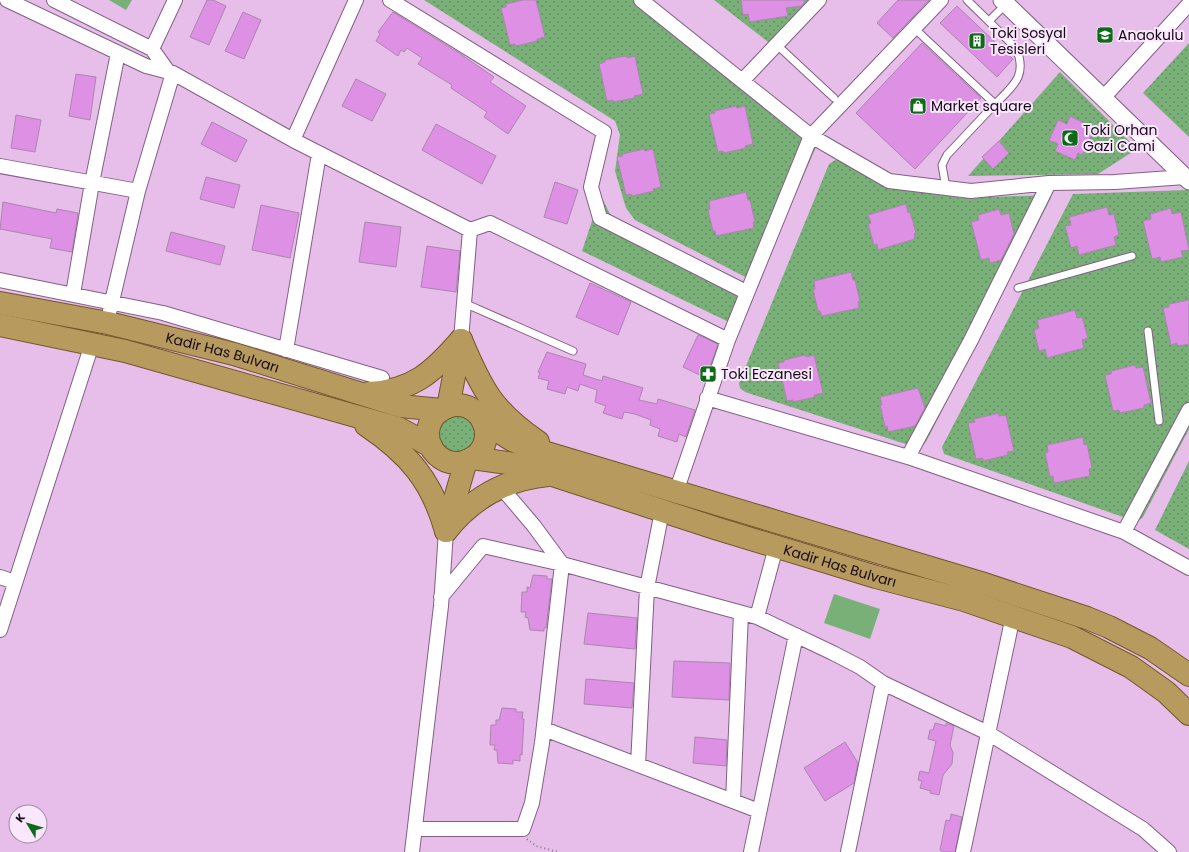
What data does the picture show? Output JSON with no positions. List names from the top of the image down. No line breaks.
{"streets":{"highway":["Kadir Has Bulvarı"]},"places":{"school or university":["Anaokulu"],"building":["Toki Sosyal Tesisleri"],"shop":["Market square"],"mosque":["Toki Orhan Gazi Cami"],"pharmacy":["Toki Eczanesi"]},"north":"top left"}
